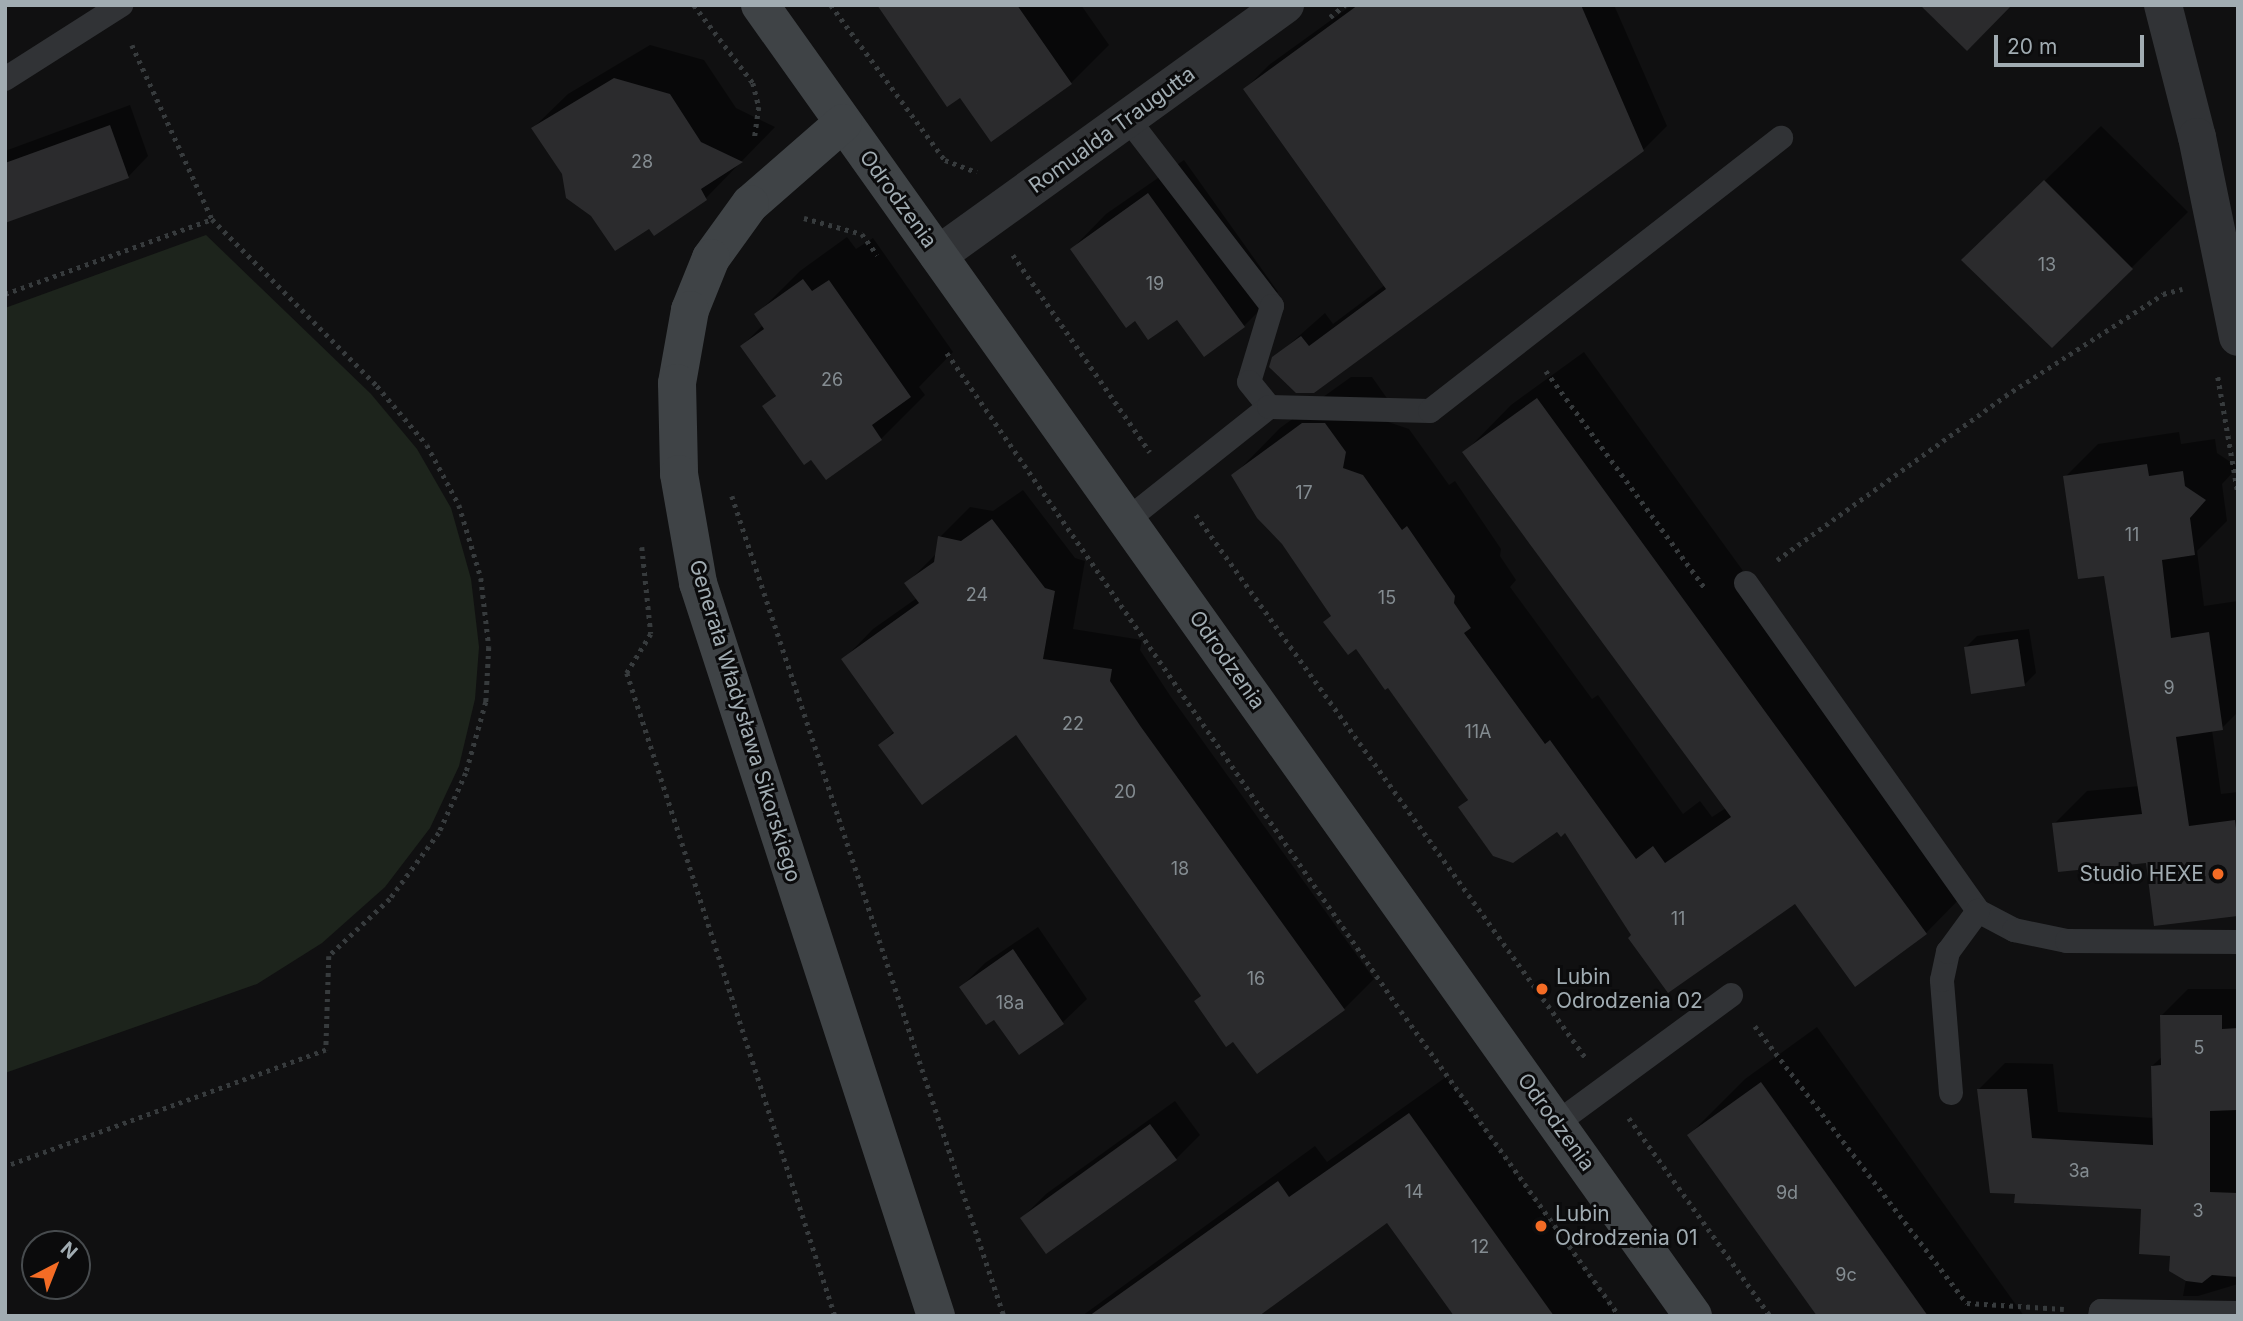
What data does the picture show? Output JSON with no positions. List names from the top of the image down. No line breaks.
{"streets":{"street":["Romualda Traugutta","Odrodzenia","Generała Władysława Sikorskiego"]},"crossings":[["Romualda Traugutta","Odrodzenia"],["Odrodzenia","Generała Władysława Sikorskiego"]],"places":["Studio HEXE","Lubin Odrodzenia 02","Lubin Odrodzenia 01"],"house_numbers":["28","13","19","26","17","11","24","15","9","22","11A","20","18","11","16","18a","5","3a","14","9d","3","12","9c"],"scale_bar":"20 m","north":"top right"}
